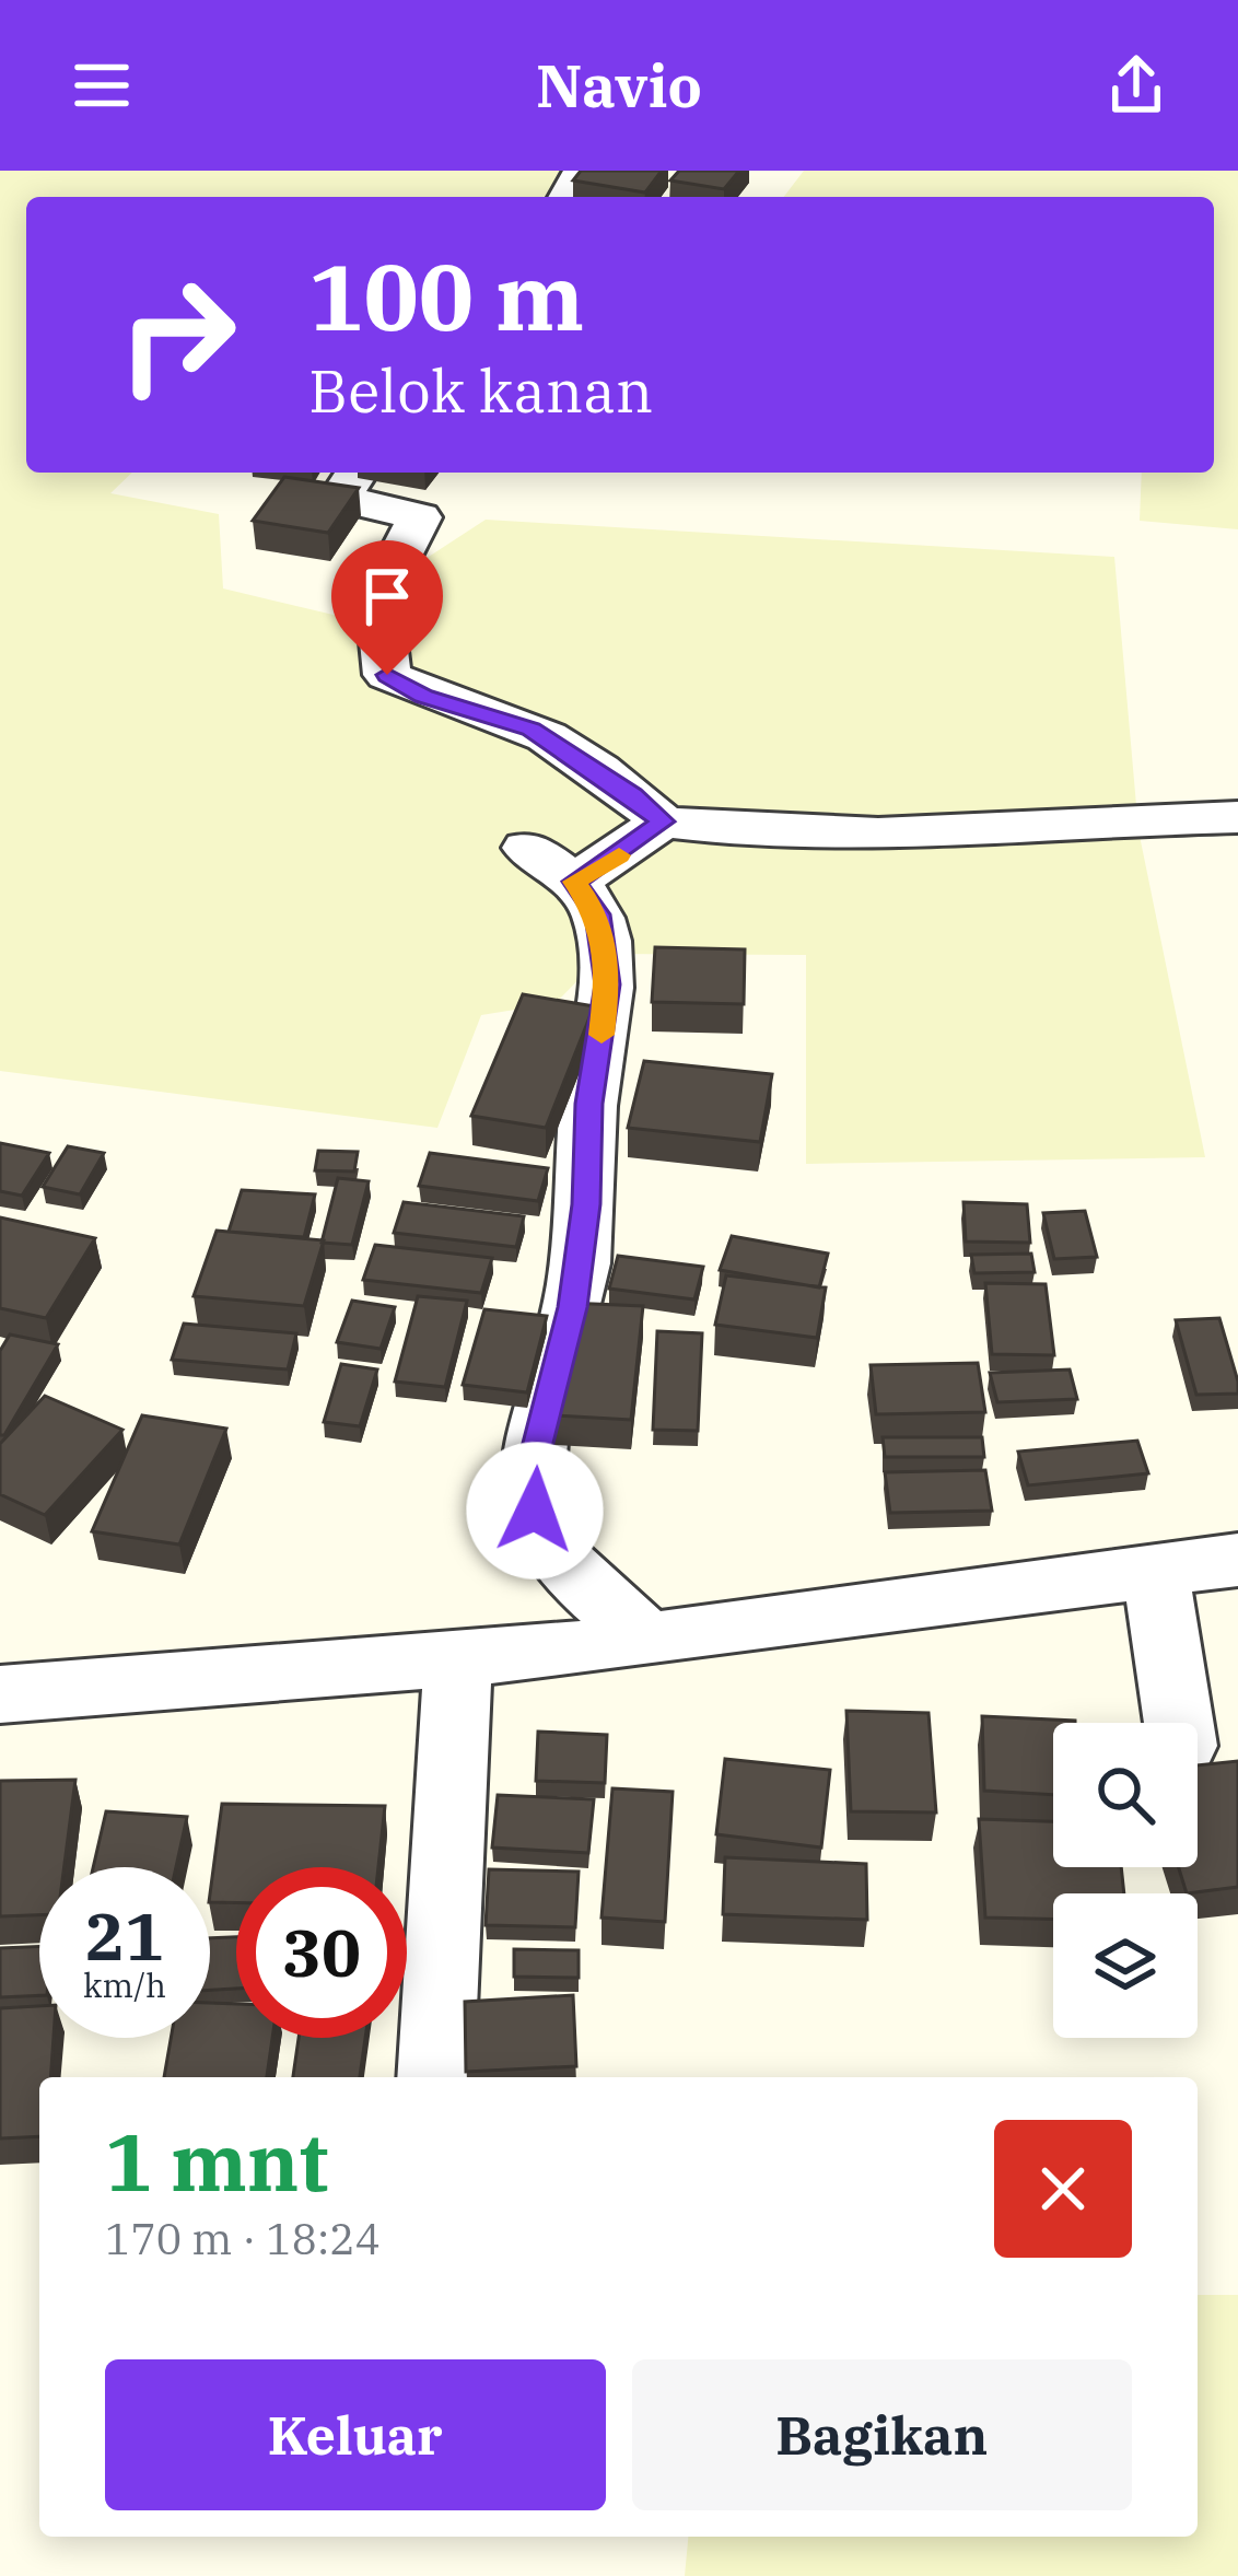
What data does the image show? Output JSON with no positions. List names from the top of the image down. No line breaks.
{"page":{"header":"Navio","turn":["100 m","Belok kanan"],"speed":"21 km/h","limit":"30","heading":["1 mnt","170 m · 18:24"],"buttons":["Keluar","Bagikan"]}}
